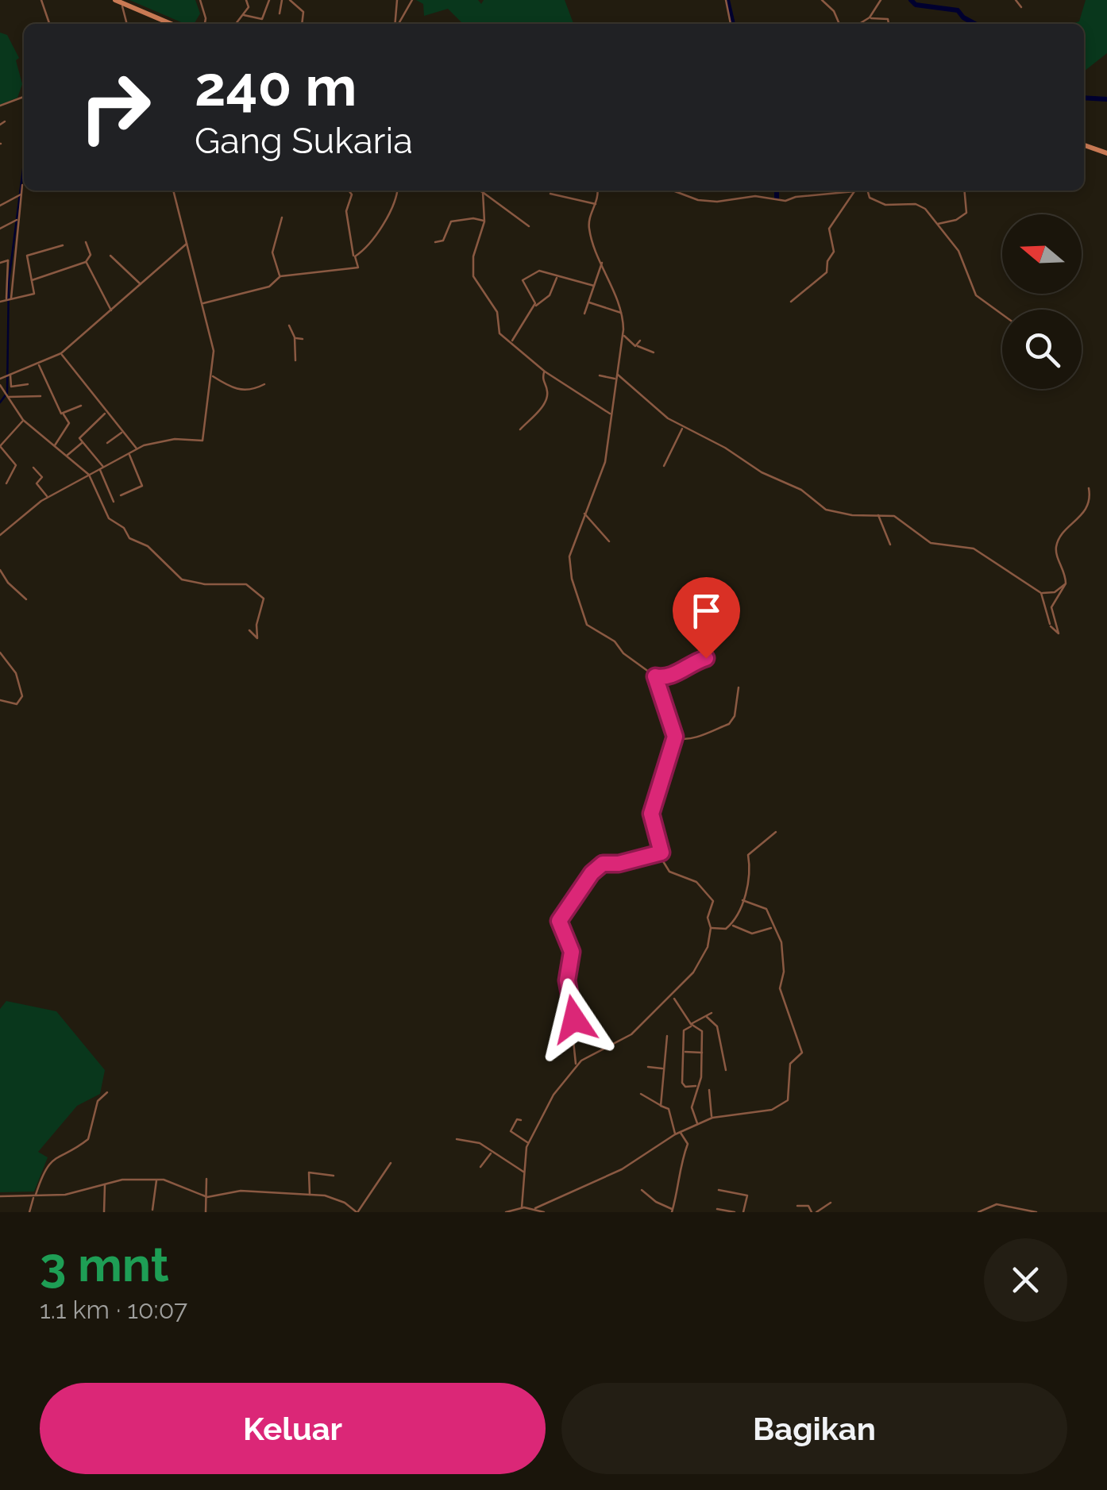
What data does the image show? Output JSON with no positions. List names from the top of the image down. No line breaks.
{"north":"left","page":{"turn":["240 m","Gang Sukaria"],"heading":["3 mnt","1.1 km · 10:07"],"buttons":["Keluar","Bagikan"]}}
